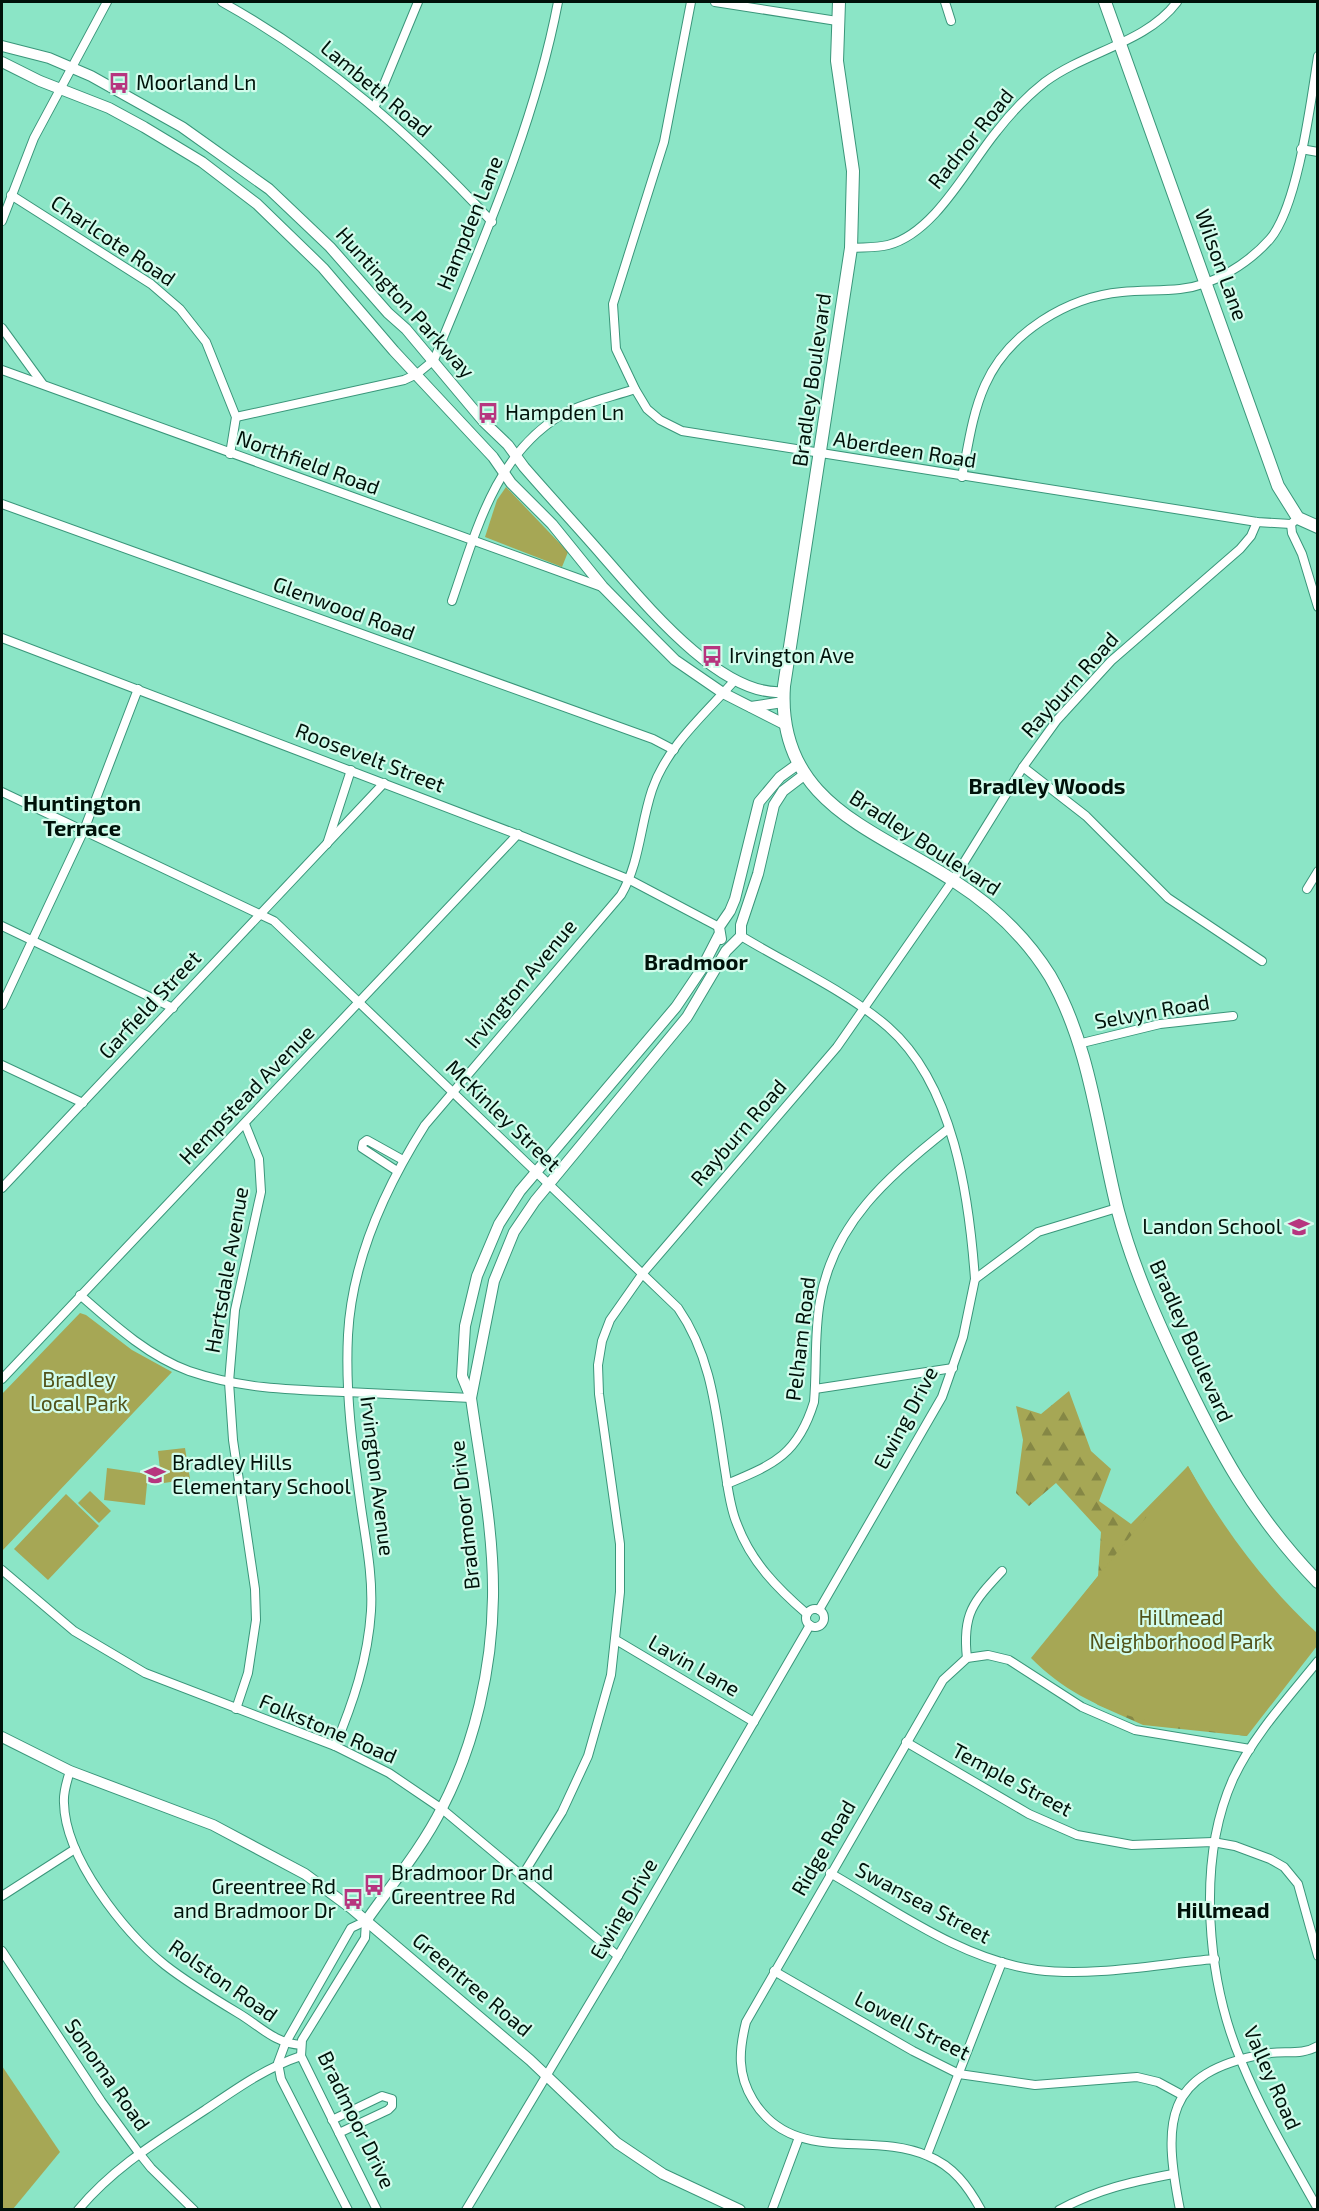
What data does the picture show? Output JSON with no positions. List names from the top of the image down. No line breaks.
{"streets":{"main road":["Wilson Lane","Bradley Boulevard"],"street":["Lambeth Road","Radnor Road","Hampden Lane","Charlcote Road","Huntington Parkway","Aberdeen Road","Northfield Road","Glenwood Road","Rayburn Road","Roosevelt Street","Irvington Avenue","Garfield Street","Selvyn Road","Hempstead Avenue","McKinley Street","Hartsdale Avenue","Pelham Road","Ewing Drive","Bradmoor Drive","Lavin Lane","Folkstone Road","Temple Street","Ridge Road","Swansea Street","Rolston Road","Greentree Road","Lowell Street","Sonoma Road","Valley Road"]},"crossings":[["Lambeth Road","Hampden Lane"],["Radnor Road","Wilson Lane"],["Radnor Road","Bradley Boulevard"],["Hampden Lane","Charlcote Road"],["Hampden Lane","Huntington Parkway"],["Wilson Lane","Aberdeen Road"],["Huntington Parkway","Bradley Boulevard"],["Huntington Parkway","Northfield Road"],["Huntington Parkway","Irvington Avenue"],["Bradley Boulevard","Aberdeen Road"],["Bradley Boulevard","Rayburn Road"],["Bradley Boulevard","Selvyn Road"],["Bradley Boulevard","Bradmoor Drive"],["Aberdeen Road","Rayburn Road"],["Glenwood Road","Irvington Avenue"],["Rayburn Road","McKinley Street"],["Rayburn Road","Lavin Lane"],["Rayburn Road","Folkstone Road"],["Roosevelt Street","Irvington Avenue"],["Roosevelt Street","Garfield Street"],["Roosevelt Street","Hempstead Avenue"],["Roosevelt Street","Bradmoor Drive"],["Irvington Avenue","McKinley Street"],["Irvington Avenue","Folkstone Road"],["Garfield Street","McKinley Street"],["Hempstead Avenue","McKinley Street"],["Hempstead Avenue","Hartsdale Avenue"],["McKinley Street","Pelham Road"],["McKinley Street","Ewing Drive"],["McKinley Street","Bradmoor Drive"],["Hartsdale Avenue","Folkstone Road"],["Ewing Drive","Lavin Lane"],["Ewing Drive","Folkstone Road"],["Ewing Drive","Greentree Road"],["Bradmoor Drive","Folkstone Road"],["Bradmoor Drive","Rolston Road"],["Bradmoor Drive","Greentree Road"],["Temple Street","Ridge Road"],["Temple Street","Valley Road"],["Ridge Road","Swansea Street"],["Ridge Road","Lowell Street"],["Swansea Street","Valley Road"],["Rolston Road","Greentree Road"]],"districts":["Bradley Woods","Huntington Terrace","Bradmoor","Hillmead"],"parks":["Bradley Local Park","Hillmead Neighborhood Park"],"places":{"bus stop":["Moorland Ln","Hampden Ln","Irvington Ave","Bradmoor Dr and Greentree Rd","Greentree Rd and Bradmoor Dr"],"school or university":["Landon School","Bradley Hills Elementary School"]}}
